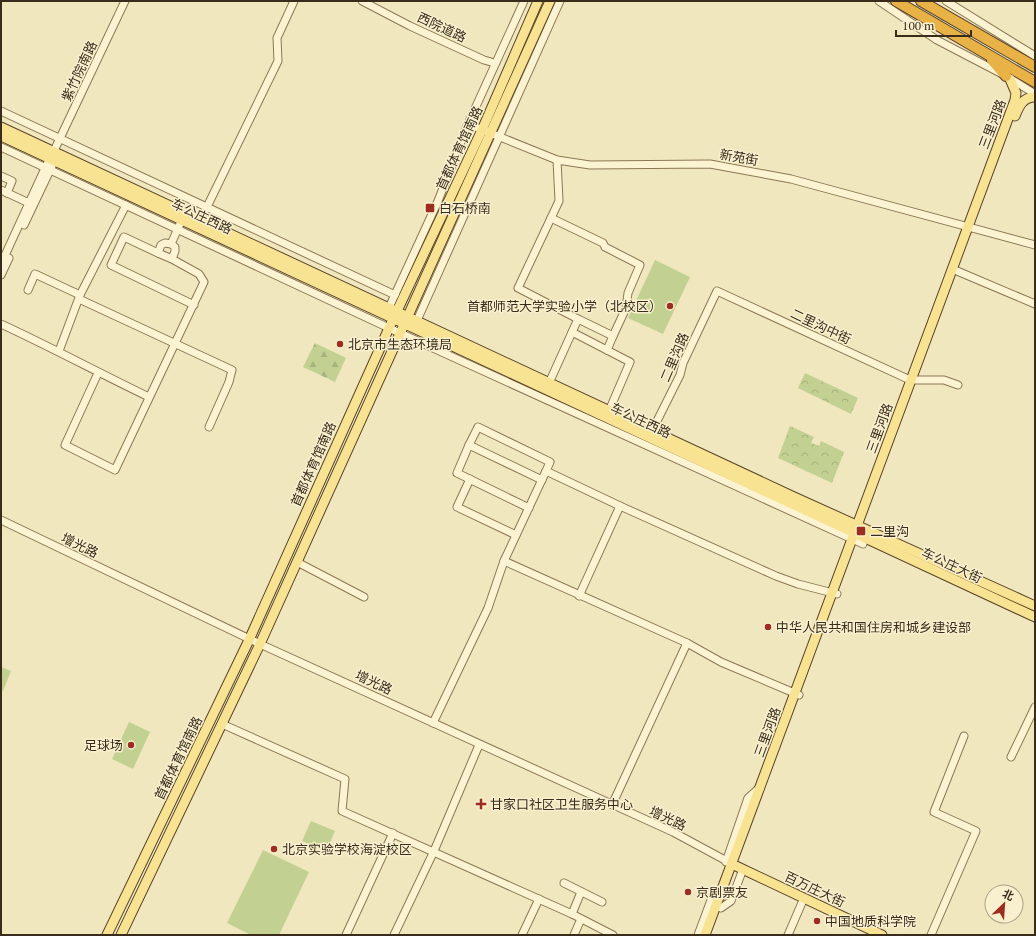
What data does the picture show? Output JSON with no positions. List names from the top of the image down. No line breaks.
{"streets":{"main road":["三里河路","首都体育馆南路","车公庄西路","车公庄大街","百万庄大街"],"street":["西院道路","紫竹院南路","新苑街","二里沟中街","二里沟路","增光路"]},"crossings":[["紫竹院南路","车公庄西路"],["三里河路","新苑街"],["三里河路","车公庄西路"],["三里河路","二里沟中街"],["三里河路","增光路"],["三里河路","车公庄大街"],["三里河路","百万庄大街"],["首都体育馆南路","新苑街"],["首都体育馆南路","车公庄西路"],["首都体育馆南路","增光路"],["车公庄西路","二里沟路"],["车公庄西路","车公庄大街"],["二里沟中街","二里沟路"],["增光路","百万庄大街"]],"places":{"transit":["白石桥南","二里沟"],"other":["首都师范大学实验小学（北校区）","北京市生态环境局","中华人民共和国住房和城乡建设部","足球场","北京实验学校海淀校区","京剧票友","中国地质科学院"],"health":["甘家口社区卫生服务中心"]},"scale_bar":"100 m","north":"top right"}
